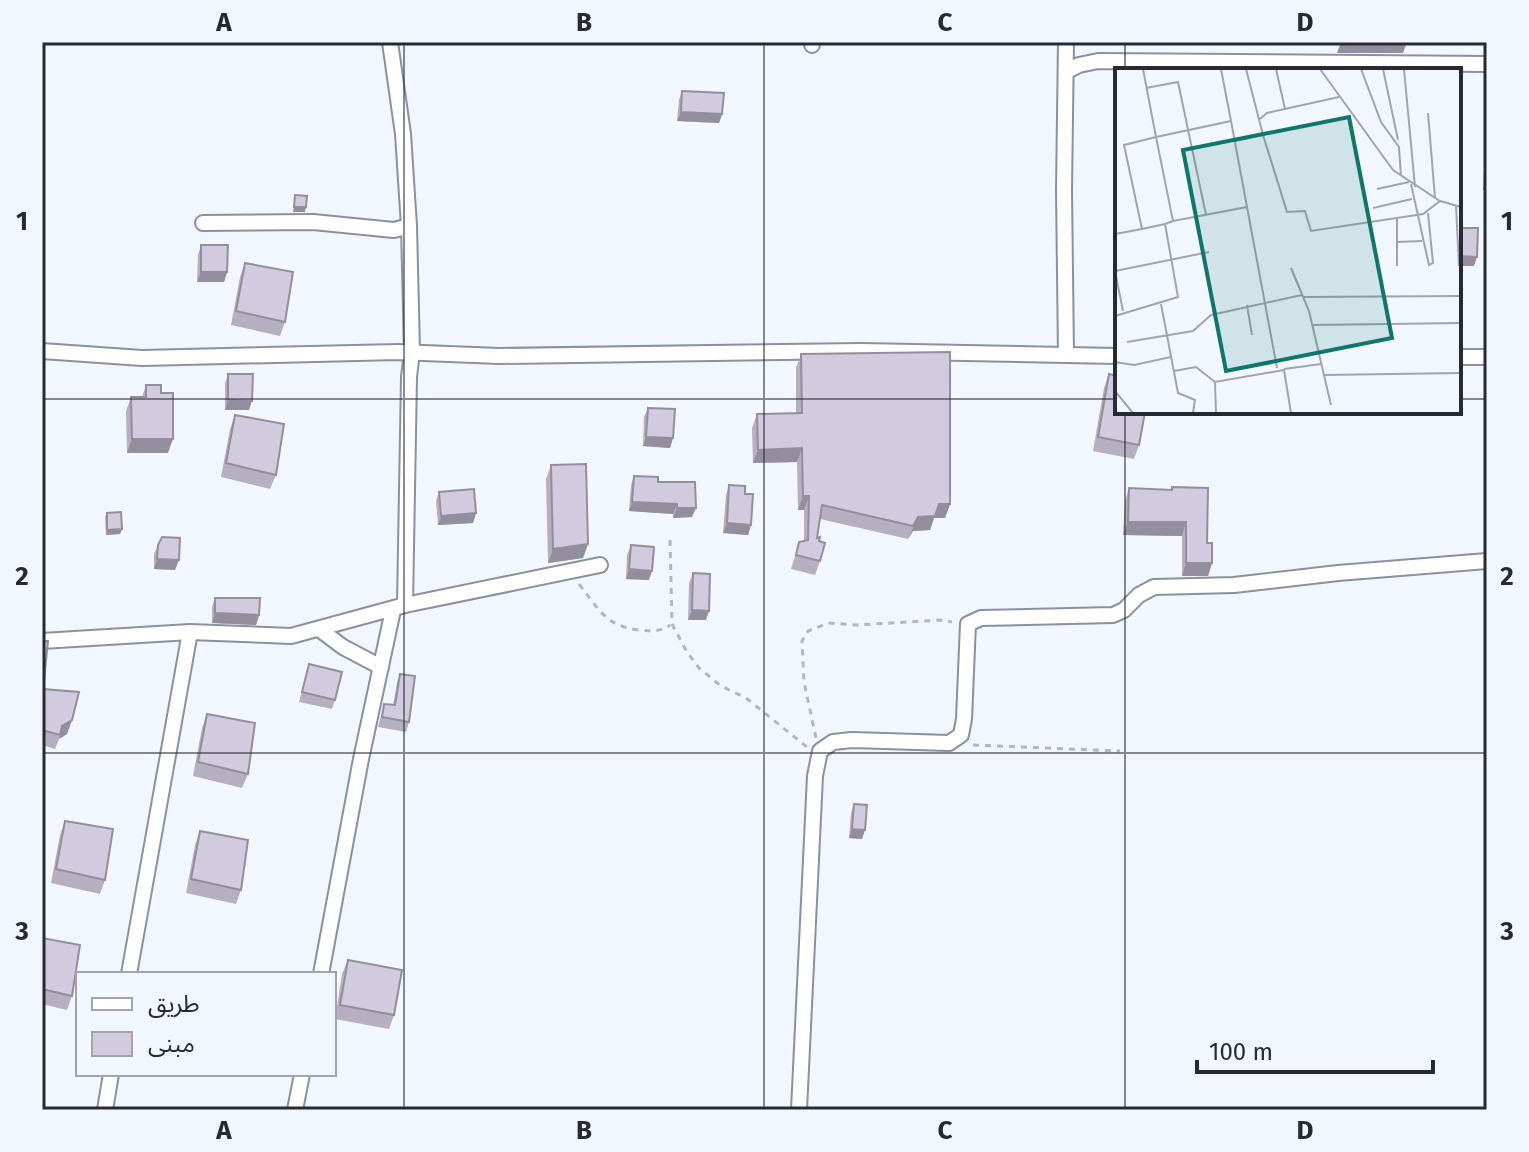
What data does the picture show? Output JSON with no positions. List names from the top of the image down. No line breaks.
{"legend":["طريق","مبنى"],"scale_bar":"100 m","grid":{"columns":["A","B","C","D"],"rows":["1","2","3"]}}
